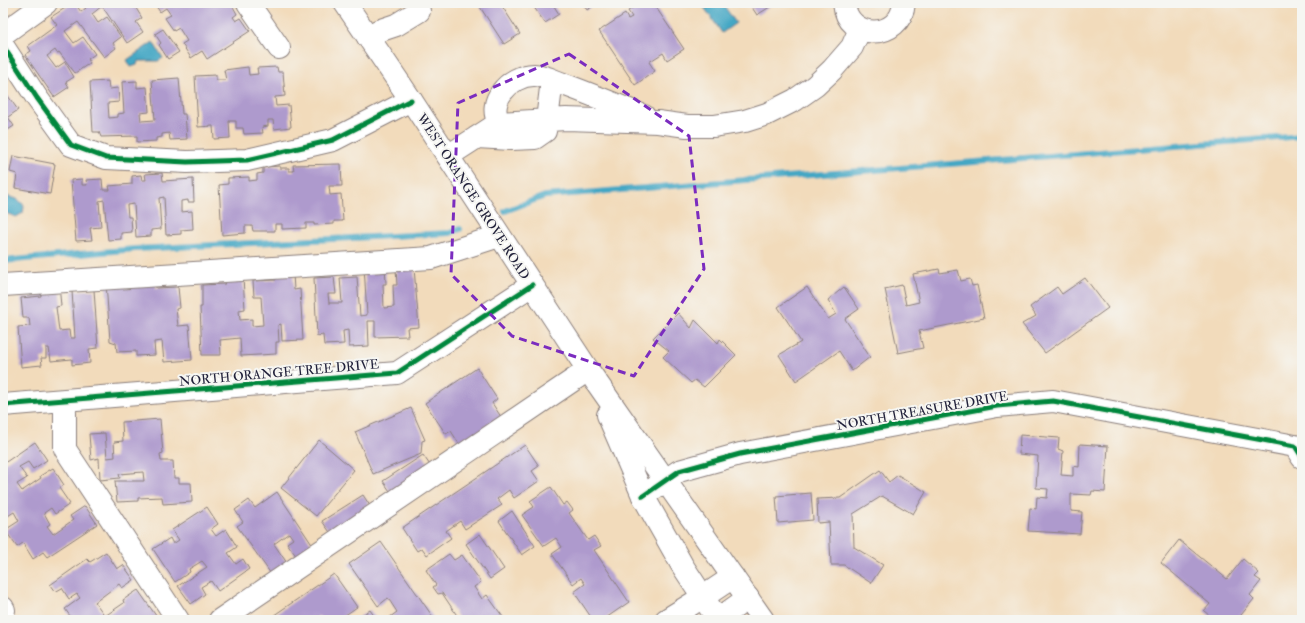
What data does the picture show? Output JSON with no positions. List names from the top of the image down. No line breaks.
{"streets":{"street":["WEST ORANGE GROVE ROAD","NORTH ORANGE TREE DRIVE","NORTH TREASURE DRIVE"]},"crossings":[["WEST ORANGE GROVE ROAD","NORTH ORANGE TREE DRIVE"],["WEST ORANGE GROVE ROAD","NORTH TREASURE DRIVE"]]}
